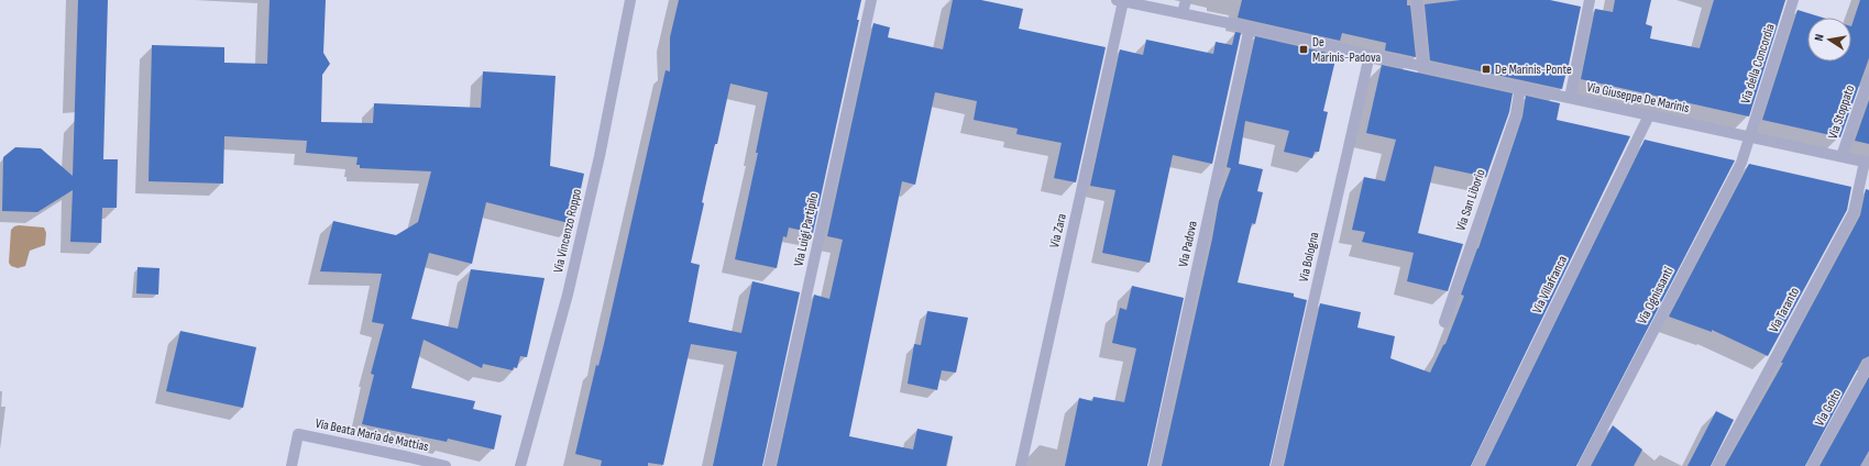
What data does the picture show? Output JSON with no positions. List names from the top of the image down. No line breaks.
{"streets":{"street":["Via della Concordia","Via Giuseppe De Marinis","Via Stoppato","Via San Liborio","Via Luigi Partipilo","Via Vincenzo Roppo","Via Zara","Via Padova","Via Bologna","Via Villafranca","Via Ognissanti","Via Taranto","Via Goito","Via Beata Maria de Mattias"]},"crossings":[["Via della Concordia","Via Giuseppe De Marinis"],["Via della Concordia","Via Ognissanti"],["Via Giuseppe De Marinis","Via Stoppato"],["Via Giuseppe De Marinis","Via San Liborio"],["Via Giuseppe De Marinis","Via Zara"],["Via Giuseppe De Marinis","Via Padova"],["Via Giuseppe De Marinis","Via Bologna"],["Via Giuseppe De Marinis","Via Villafranca"],["Via Giuseppe De Marinis","Via Ognissanti"],["Via Giuseppe De Marinis","Via Taranto"]],"places":{"transit":["De Marinis-Padova","De Marinis-Ponte"]},"north":"left"}
